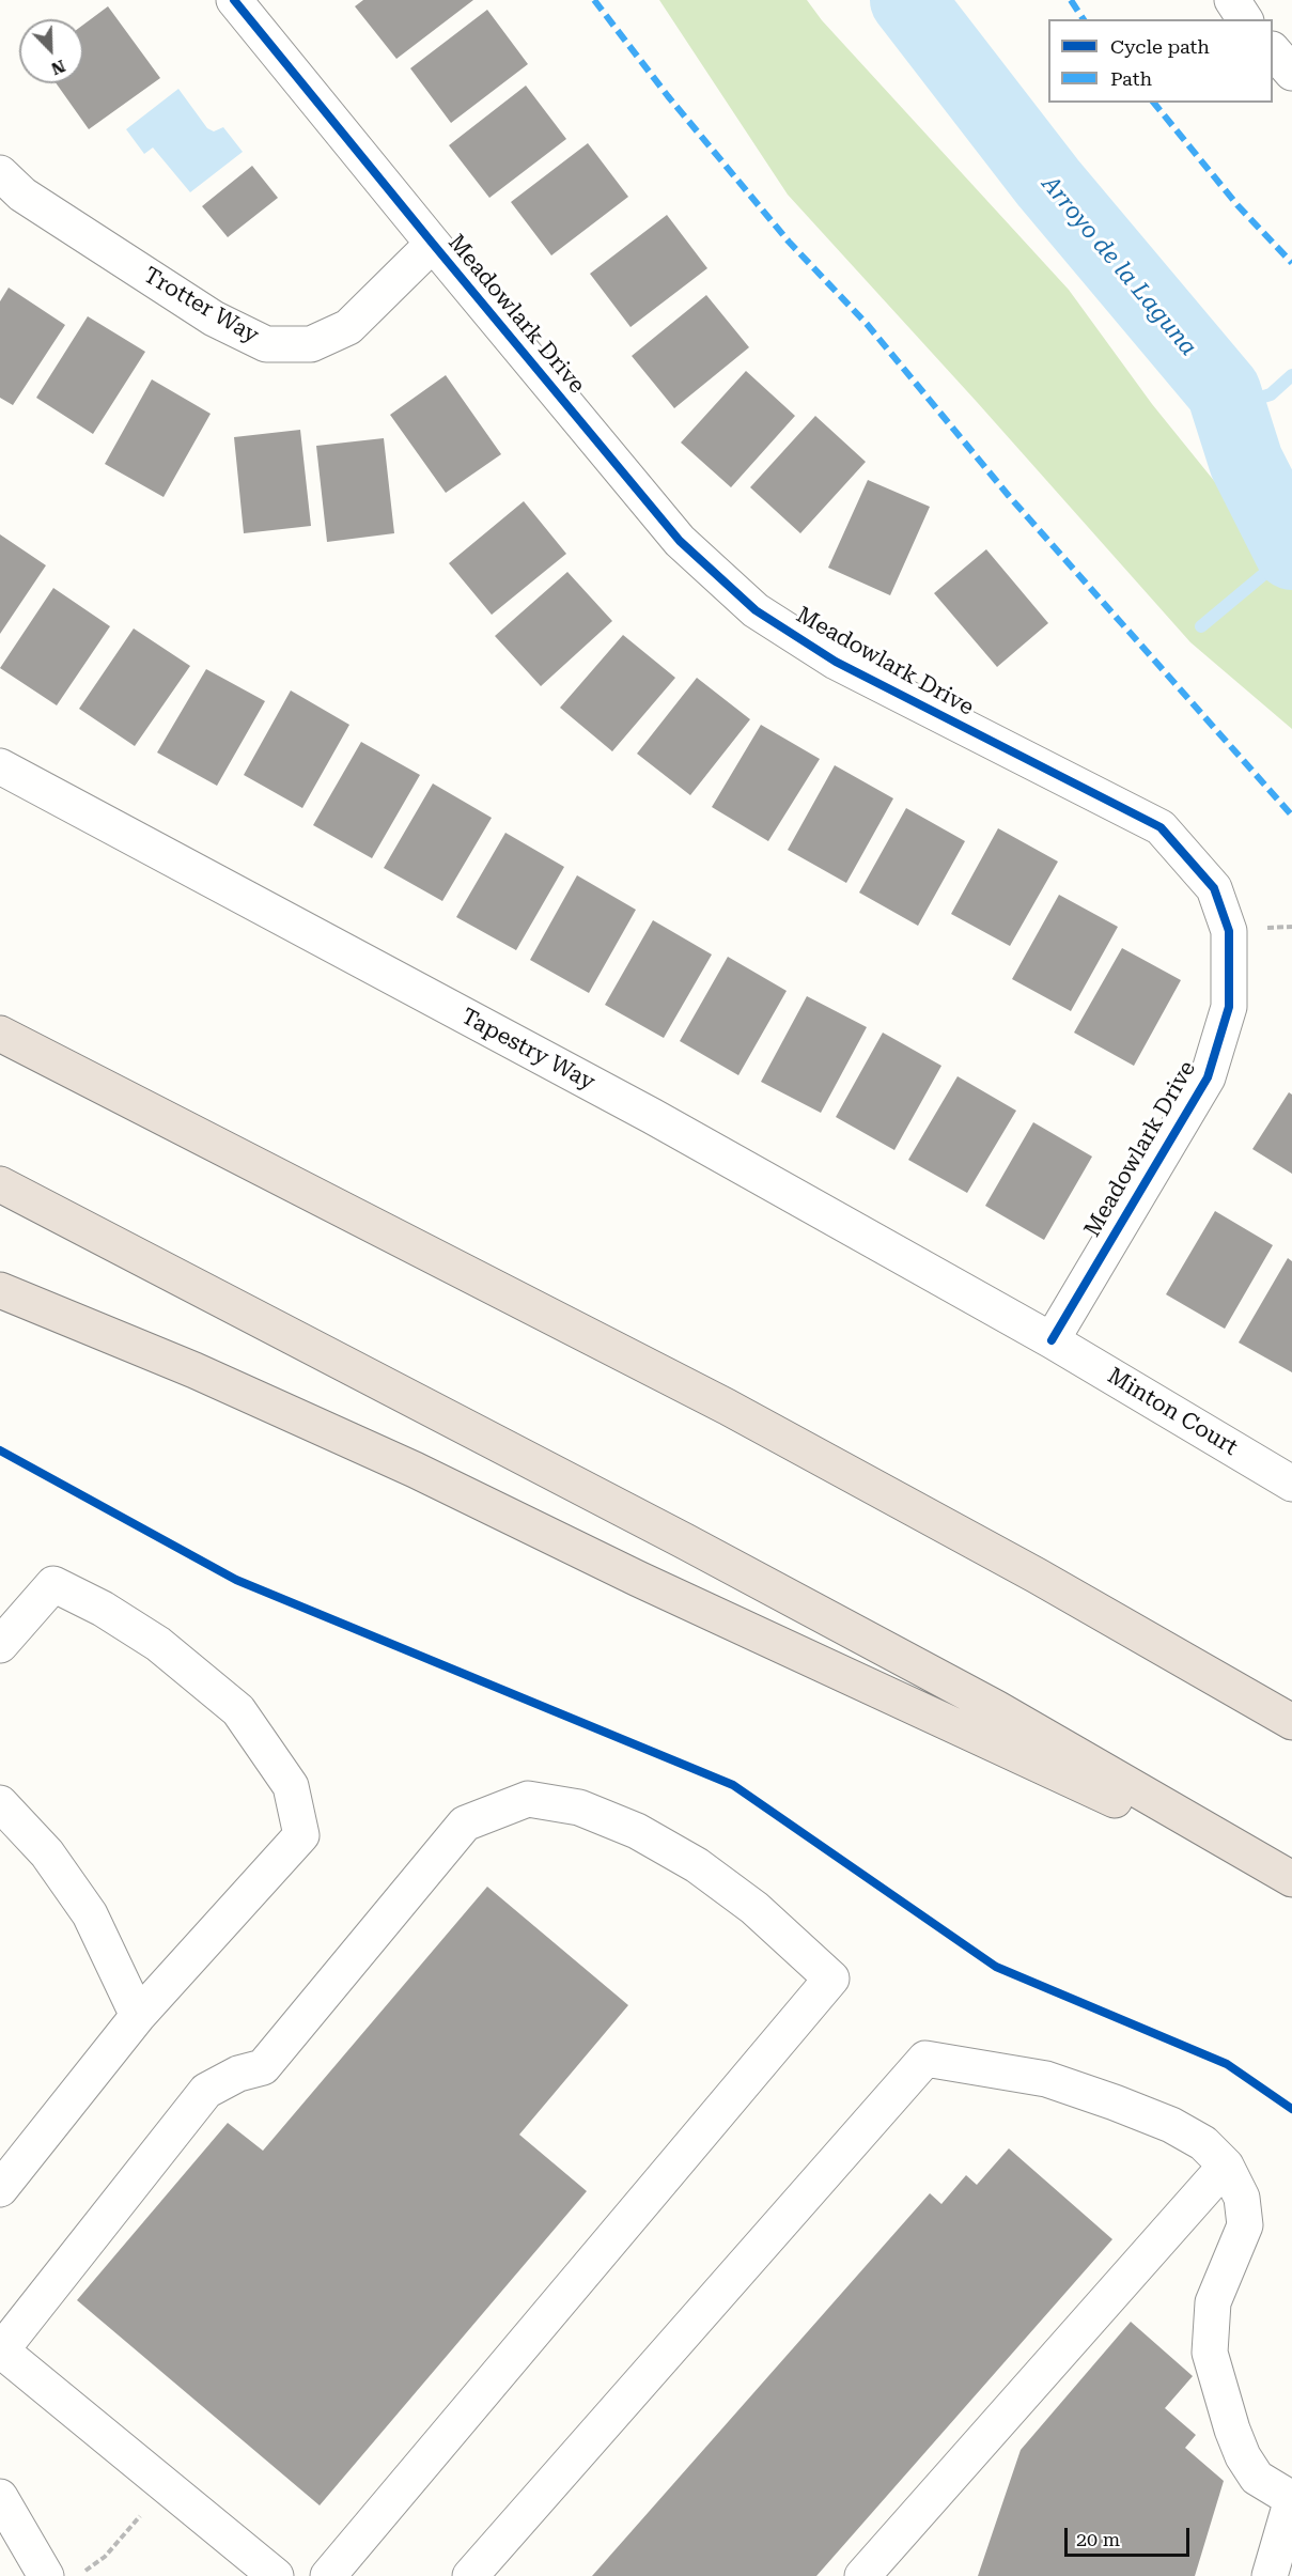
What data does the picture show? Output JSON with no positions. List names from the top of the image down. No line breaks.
{"streets":{"street":["Trotter Way","Meadowlark Drive","Tapestry Way","Minton Court"]},"crossings":[["Trotter Way","Meadowlark Drive"],["Meadowlark Drive","Tapestry Way"],["Meadowlark Drive","Minton Court"],["Tapestry Way","Minton Court"]],"water":["Arroyo de la Laguna"],"legend":["Cycle path","Path"],"scale_bar":"20 m","north":"bottom right"}
